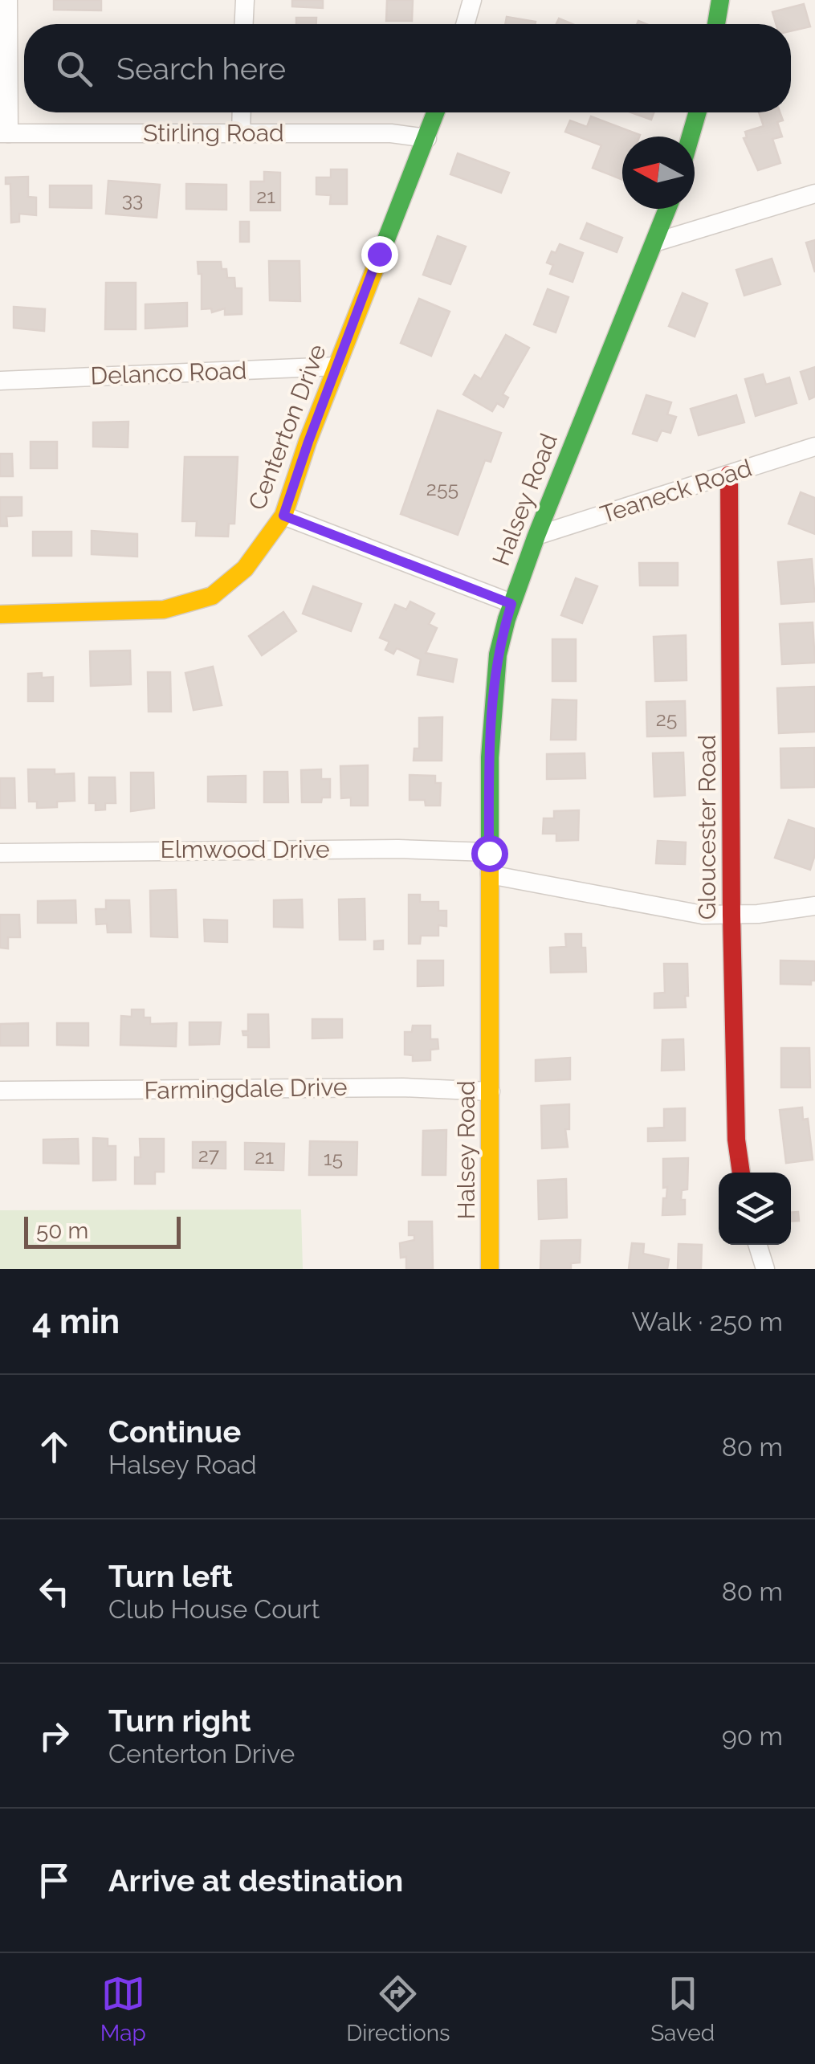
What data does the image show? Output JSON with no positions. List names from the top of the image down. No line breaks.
{"streets":{"street":["Stirling Road","Delanco Road","Centerton Drive","Teaneck Road","Halsey Road","Gloucester Road","Elmwood Drive","Farmingdale Drive"]},"crossings":[["Stirling Road","Centerton Drive"],["Delanco Road","Centerton Drive"],["Teaneck Road","Halsey Road"],["Teaneck Road","Gloucester Road"],["Halsey Road","Elmwood Drive"],["Halsey Road","Farmingdale Drive"]],"house_numbers":["21","33","255","25","27","21","15"],"scale_bar":"50 m","north":"left","page":{"search":"Search here","scale":"50 m","heading":["4 min","Walk · 250 m"],"list":[["Continue","Halsey Road","80 m"],["Turn left","Club House Court","80 m"],["Turn right","Centerton Drive","90 m"],"Arrive at destination"],"nav":["Map","Directions","Saved"]}}
